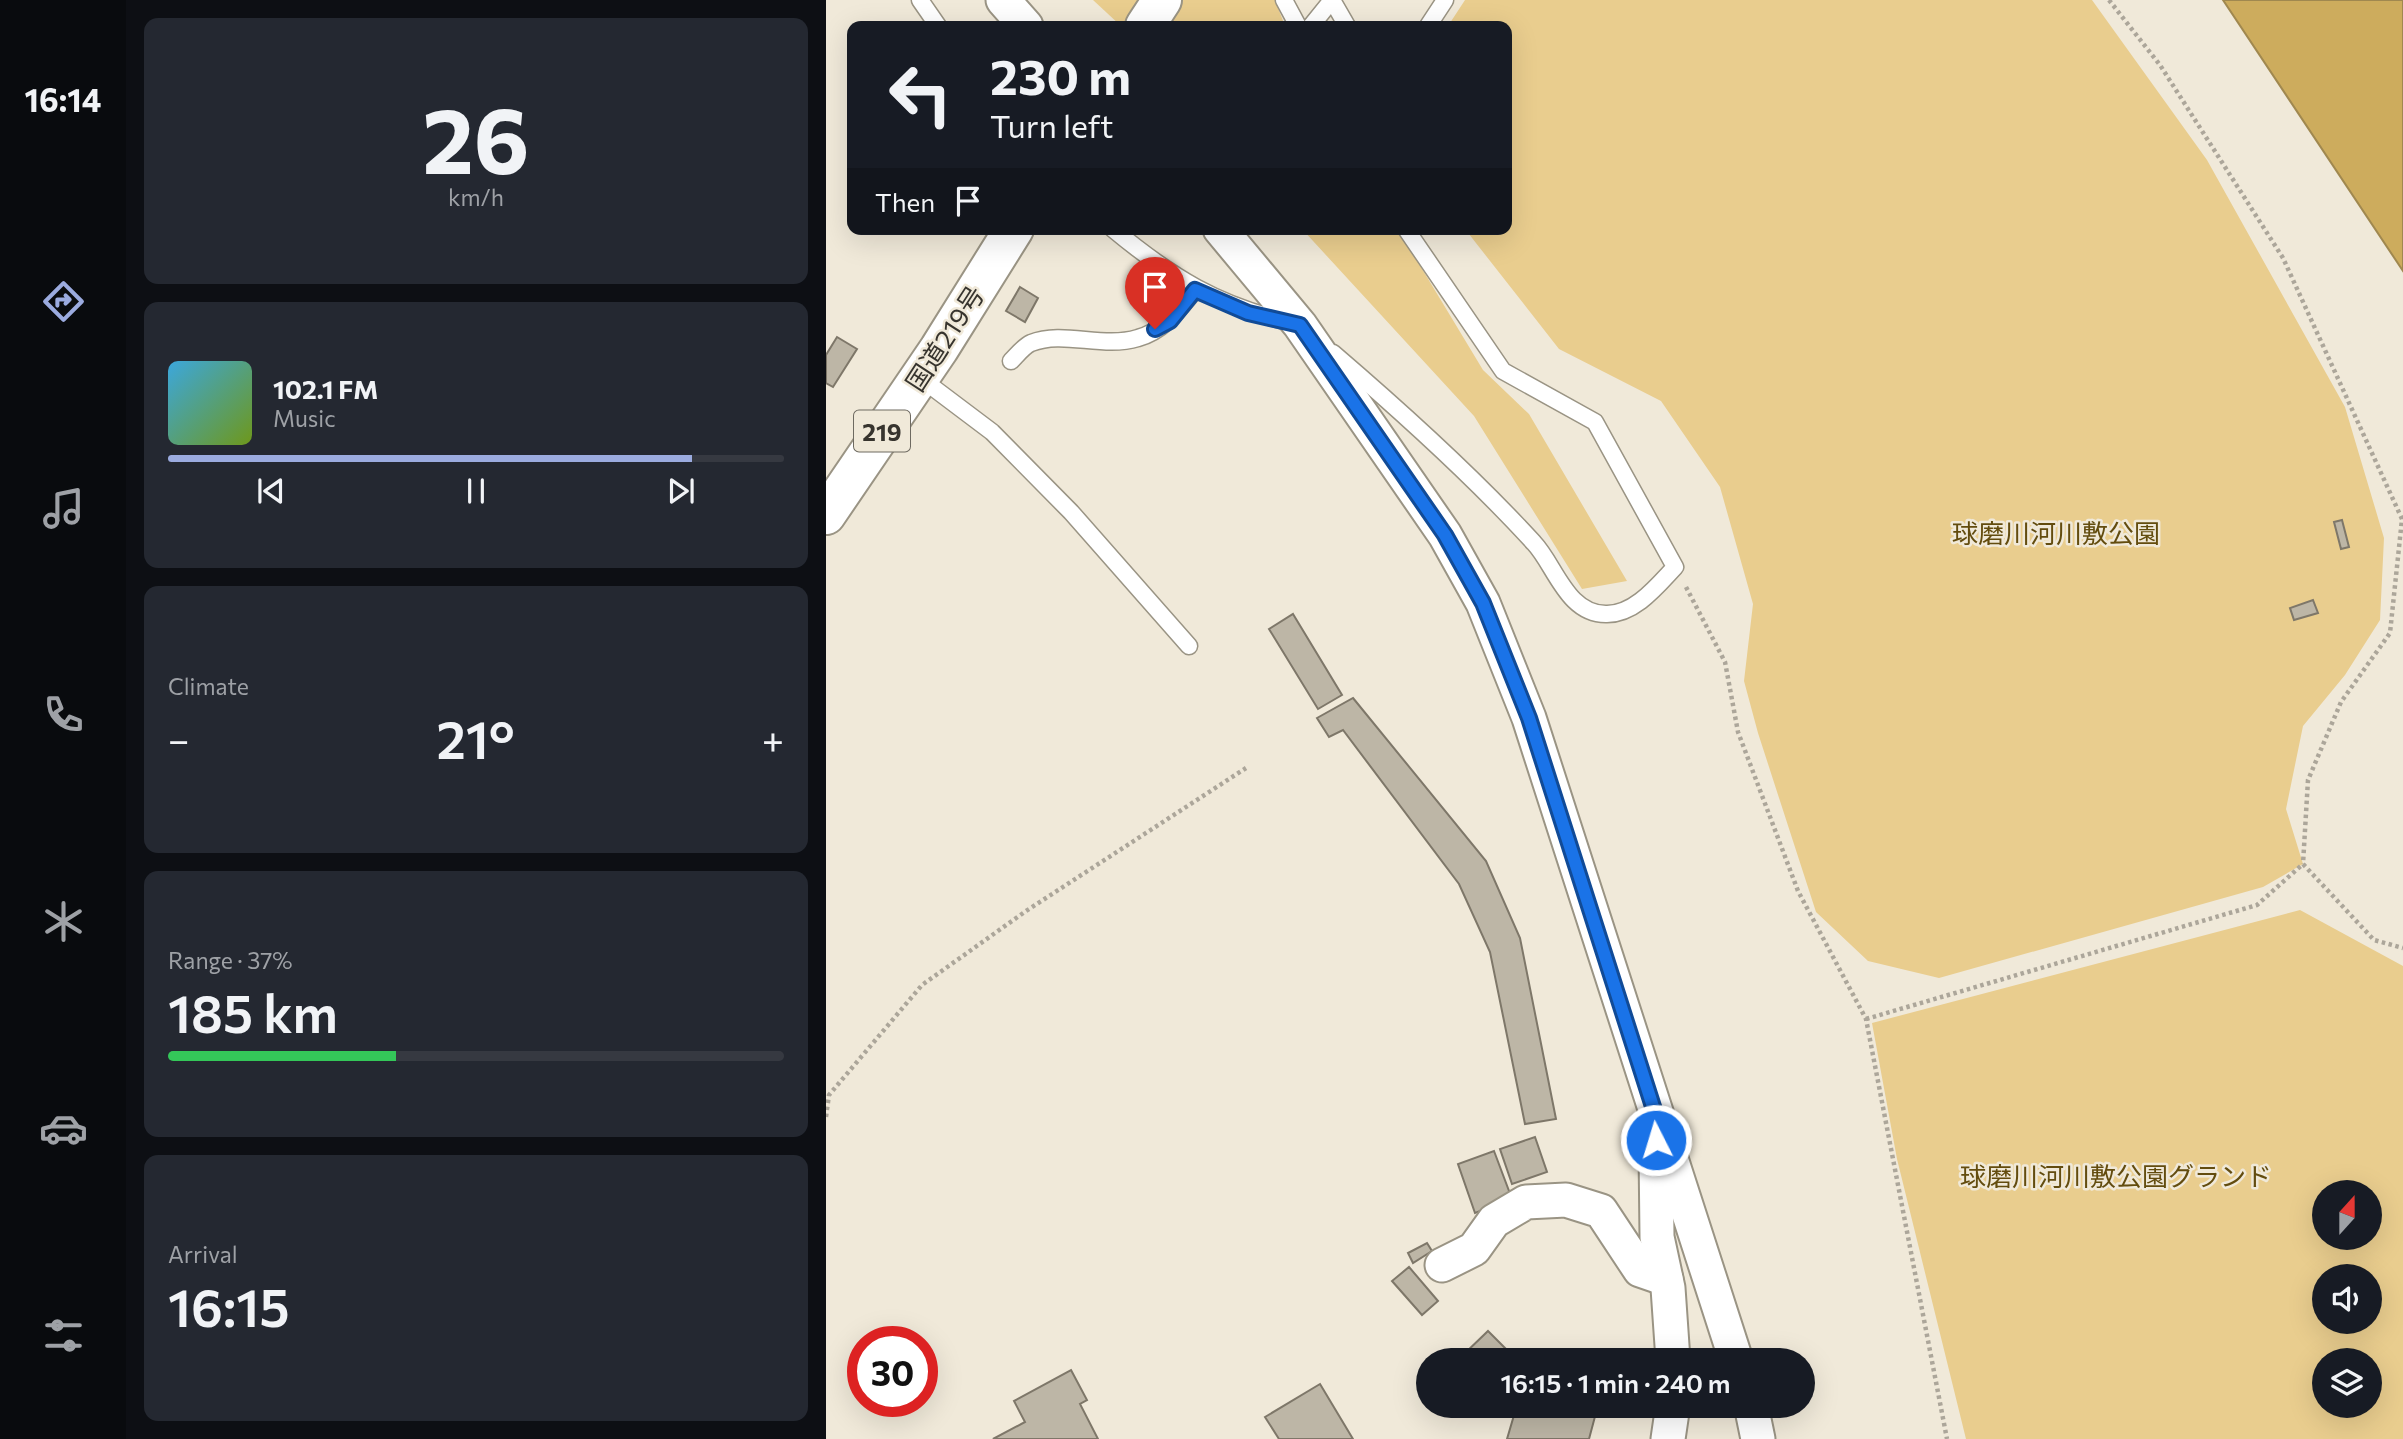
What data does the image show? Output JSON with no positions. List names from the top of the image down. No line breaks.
{"streets":{"highway":["国道219号","219"]},"parks":["球磨川河川敷公園","球磨川河川敷公園グランド"],"north":"top","page":{"tabs":"16:14","tile":[["26","km/h"],"Climate",["Range · 37%","185 km"],["Arrival","16:15"]],"turn":["230 m","Turn left"],"then":"Then","song":["102.1 FM","Music"],"heat":["−","21°","+"],"limit":"30","trip":"16:15 · 1 min · 240 m"}}
